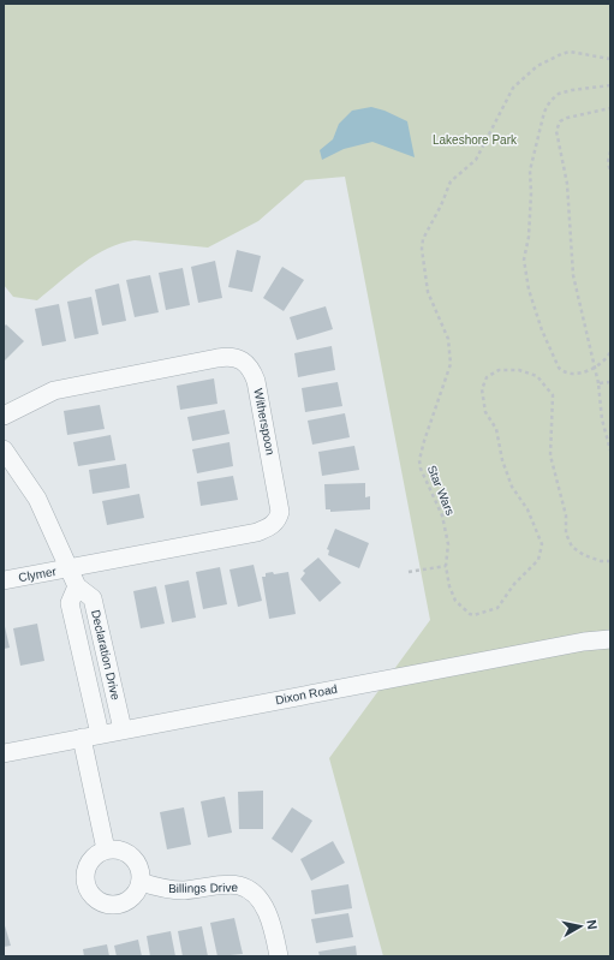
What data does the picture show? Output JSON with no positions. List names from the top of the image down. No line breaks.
{"streets":{"street":["Witherspoon","Clymer","Declaration Drive","Dixon Road","Billings Drive"],"path":["Star Wars"]},"crossings":[["Witherspoon","Clymer"],["Witherspoon","Declaration Drive"],["Clymer","Declaration Drive"],["Declaration Drive","Dixon Road"]],"parks":["Lakeshore Park"],"north":"right"}
